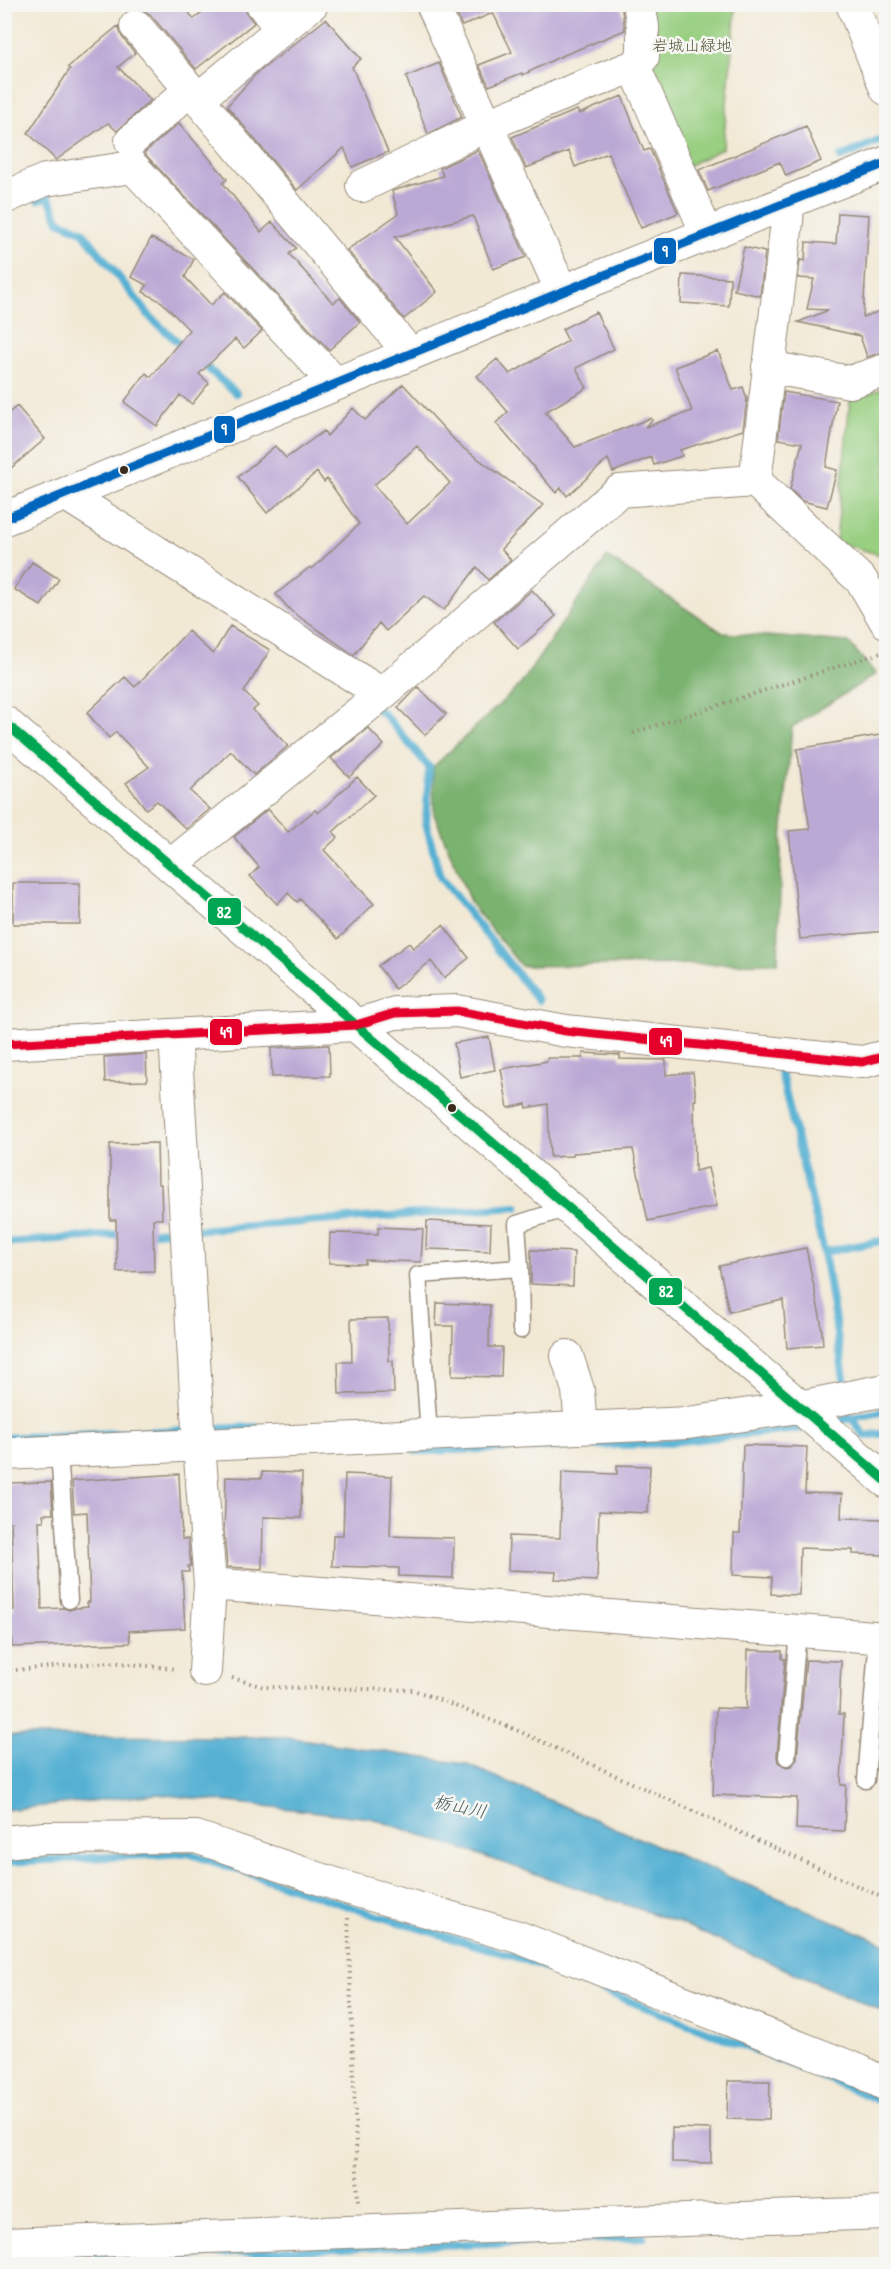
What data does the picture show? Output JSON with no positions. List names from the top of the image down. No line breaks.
{"water":["栃山川"],"parks":["岩城山緑地"],"lines":["transit line 9","transit line 82","transit line 49"]}
